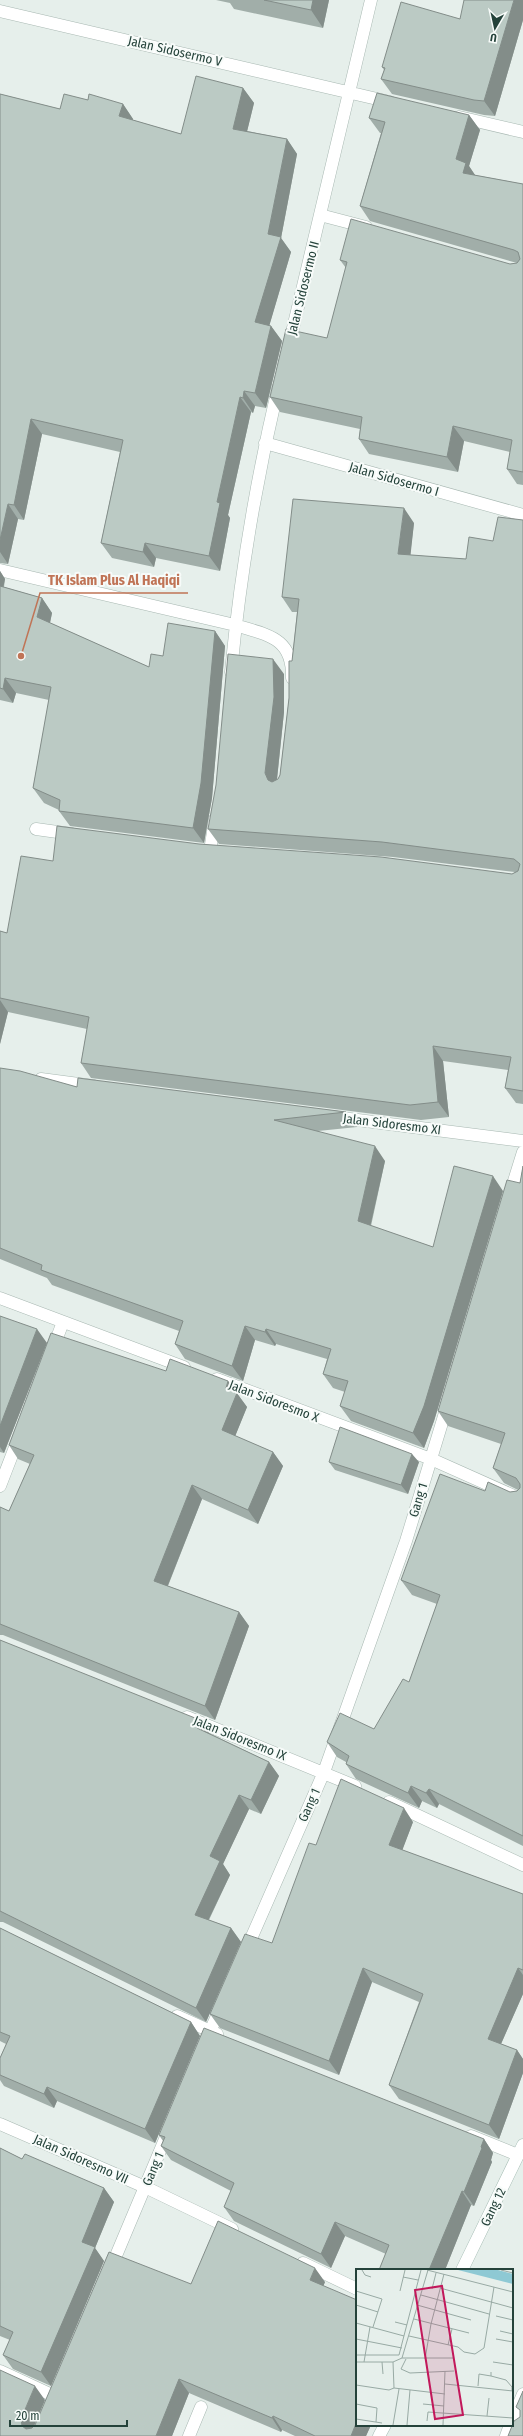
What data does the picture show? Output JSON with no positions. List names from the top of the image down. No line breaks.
{"streets":{"street":["Jalan Sidosermo V","Jalan Sidosermo II","Jalan Sidosermo I","Jalan Sidoresmo XI","Jalan Sidoresmo X","Gang 1","Jalan Sidoresmo IX","Jalan Sidoresmo VII","Gang 12"]},"crossings":[["Jalan Sidosermo V","Jalan Sidosermo II"],["Jalan Sidoresmo X","Gang 1"],["Gang 1","Jalan Sidoresmo IX"],["Gang 1","Jalan Sidoresmo VII"]],"places":["TK Islam Plus Al Haqiqi"],"scale_bar":"20 m","north":"bottom"}
